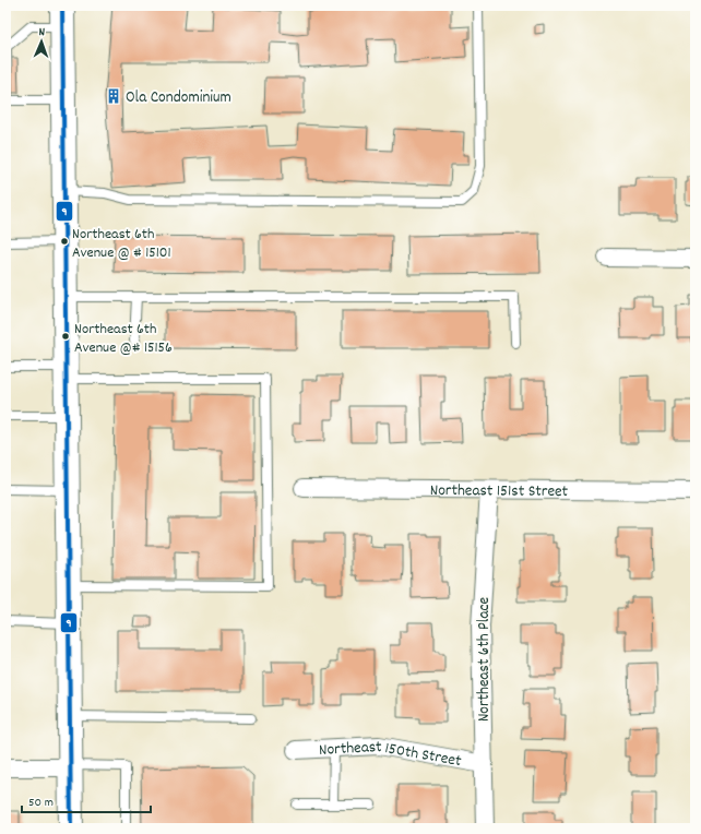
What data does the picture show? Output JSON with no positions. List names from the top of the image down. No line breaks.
{"streets":{"street":["Northeast 151st Street","Northeast 6th Place","Northeast 150th Street"]},"crossings":[["Northeast 151st Street","Northeast 6th Place"],["Northeast 6th Place","Northeast 150th Street"]],"places":{"building":["Ola Condominium"],"other":["Northeast 6th Avenue @ # 15101","Northeast 6th Avenue @# 15156"]},"lines":["transit line 9"],"scale_bar":"50 m","north":"top"}
